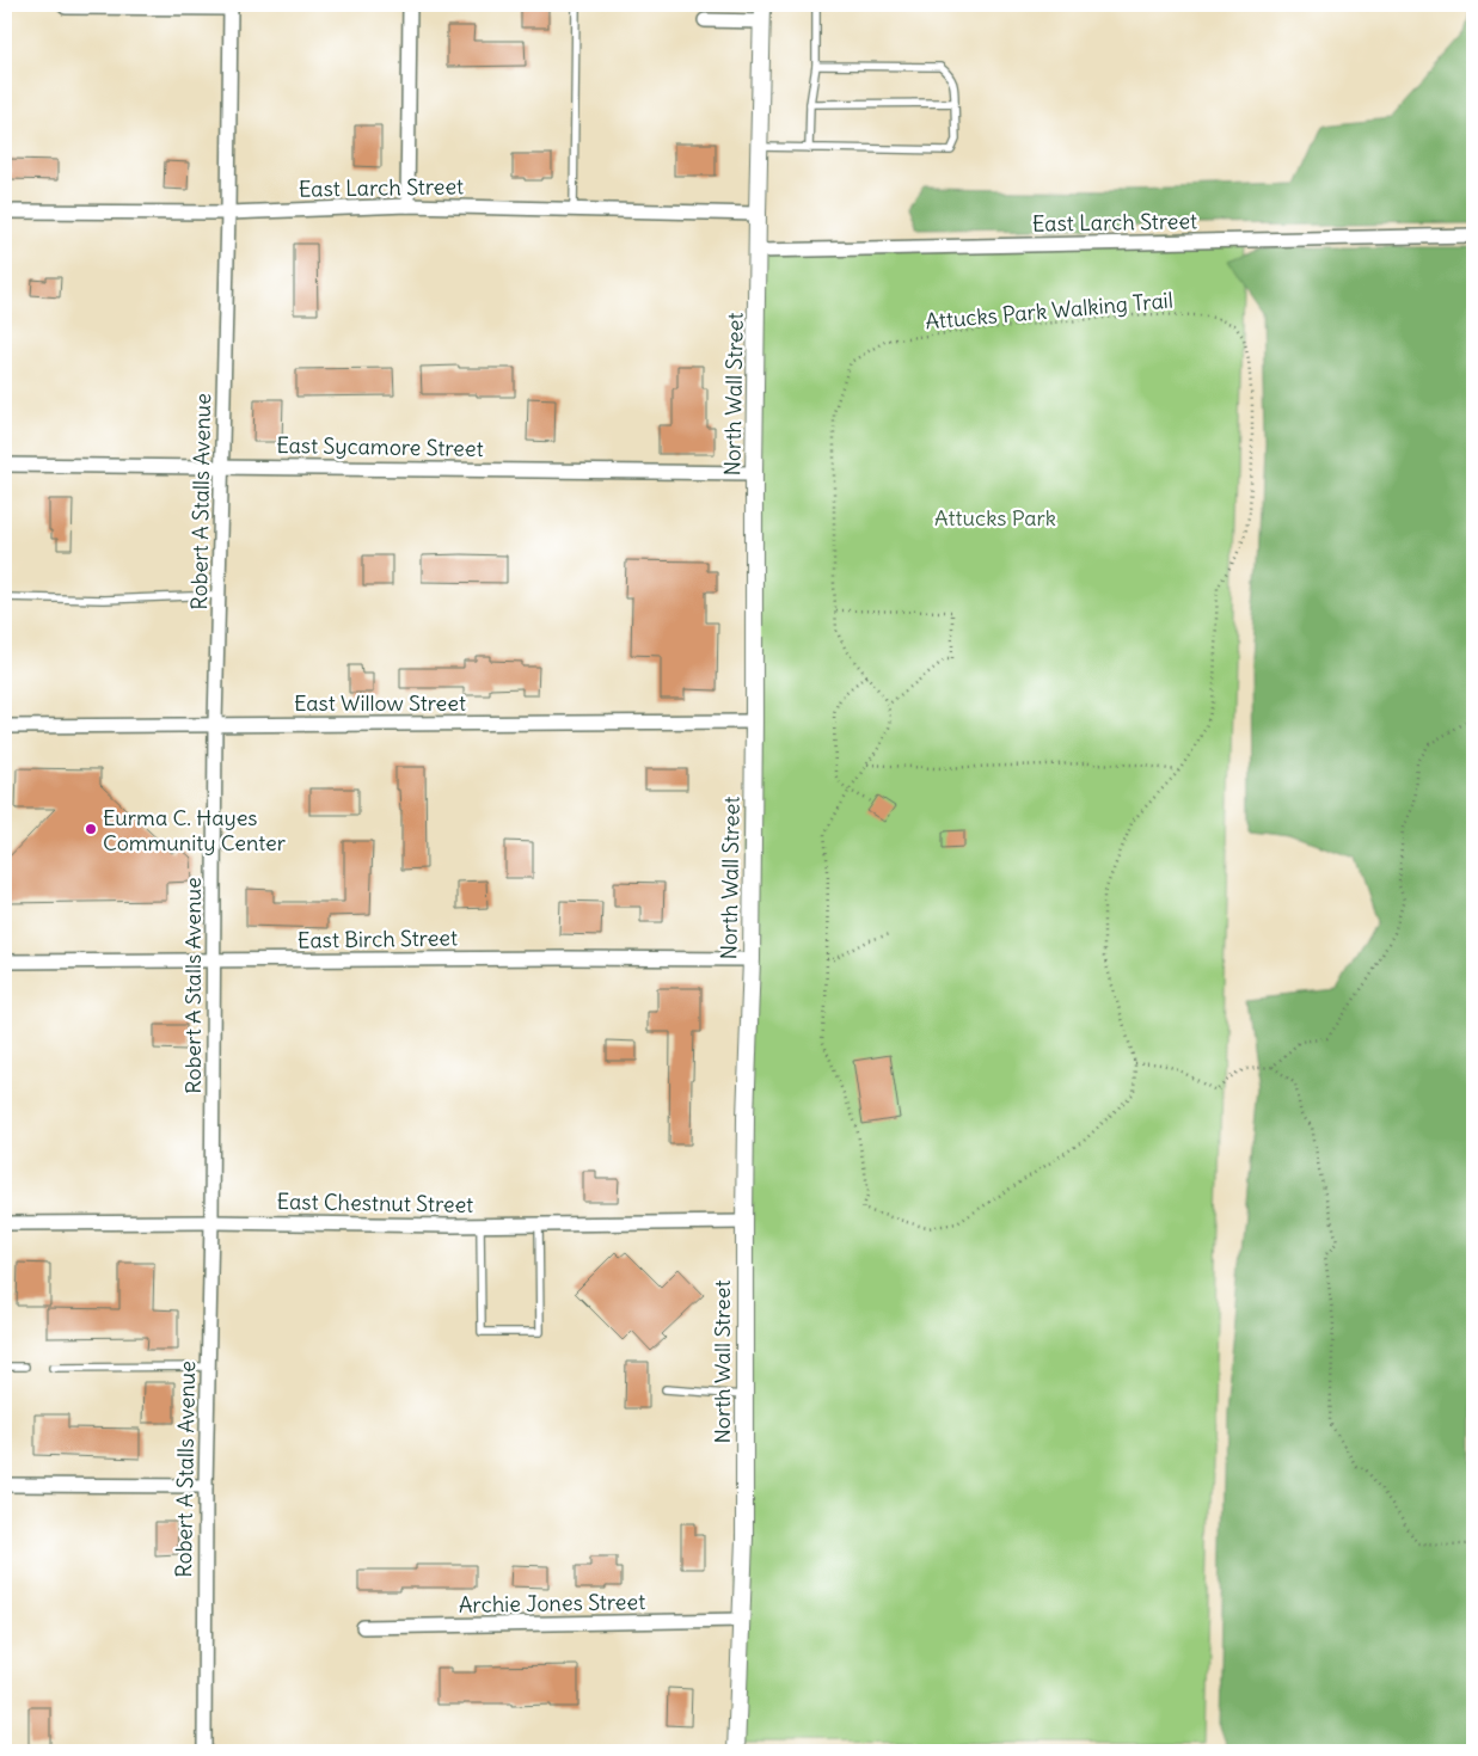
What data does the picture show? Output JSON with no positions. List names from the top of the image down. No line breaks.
{"streets":{"street":["East Larch Street","North Wall Street","East Sycamore Street","Robert A Stalls Avenue","East Willow Street","East Birch Street","East Chestnut Street","Archie Jones Street"],"path":["Attucks Park Walking Trail"]},"crossings":[["East Larch Street","North Wall Street"],["East Larch Street","Robert A Stalls Avenue"],["North Wall Street","East Sycamore Street"],["North Wall Street","East Willow Street"],["North Wall Street","East Birch Street"],["North Wall Street","East Chestnut Street"],["North Wall Street","Archie Jones Street"],["East Sycamore Street","Robert A Stalls Avenue"],["Robert A Stalls Avenue","East Willow Street"],["Robert A Stalls Avenue","East Birch Street"],["Robert A Stalls Avenue","East Chestnut Street"]],"parks":["Attucks Park"],"places":["Eurma C. Hayes Community Center"]}
